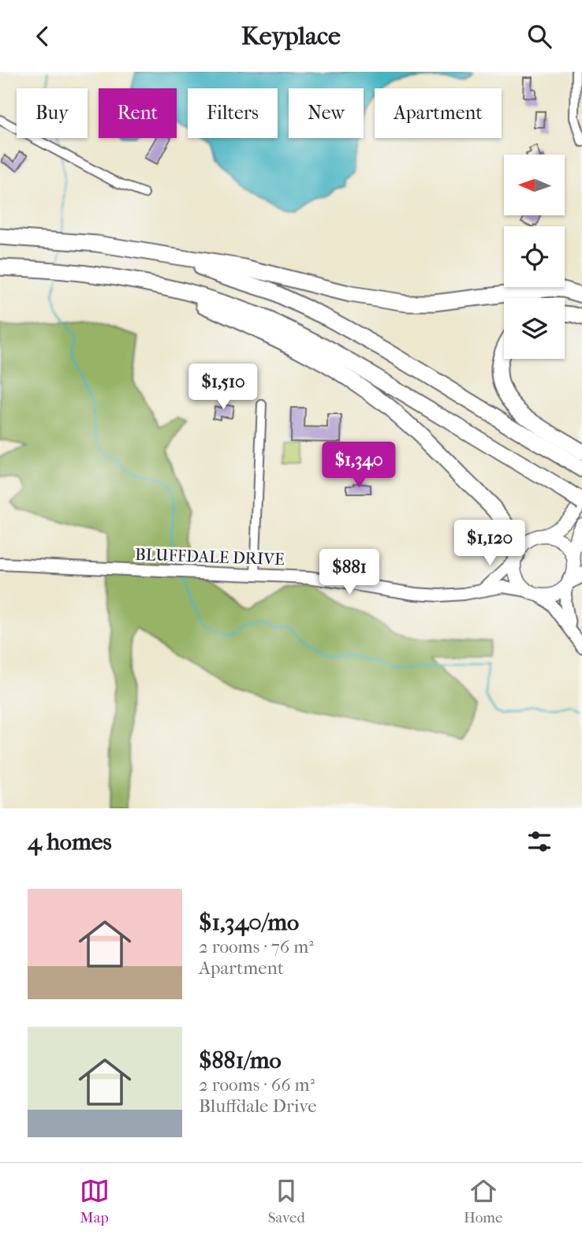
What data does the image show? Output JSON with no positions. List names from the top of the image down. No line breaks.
{"streets":{"street":["BLUFFDALE DRIVE"]},"north":"left","page":{"header":"Keyplace","chip":["Buy","Rent","Filters","New","Apartment"],"price":["$1,510","$1,340","$1,120","$881"],"heading":"4 homes","list":[{"name":"$1,340/mo","note":"2 rooms · 76 m² · Apartment"},{"name":"$881/mo","note":"2 rooms · 66 m² · Bluffdale Drive"}],"tabs":["Map","Saved","Home"]}}
